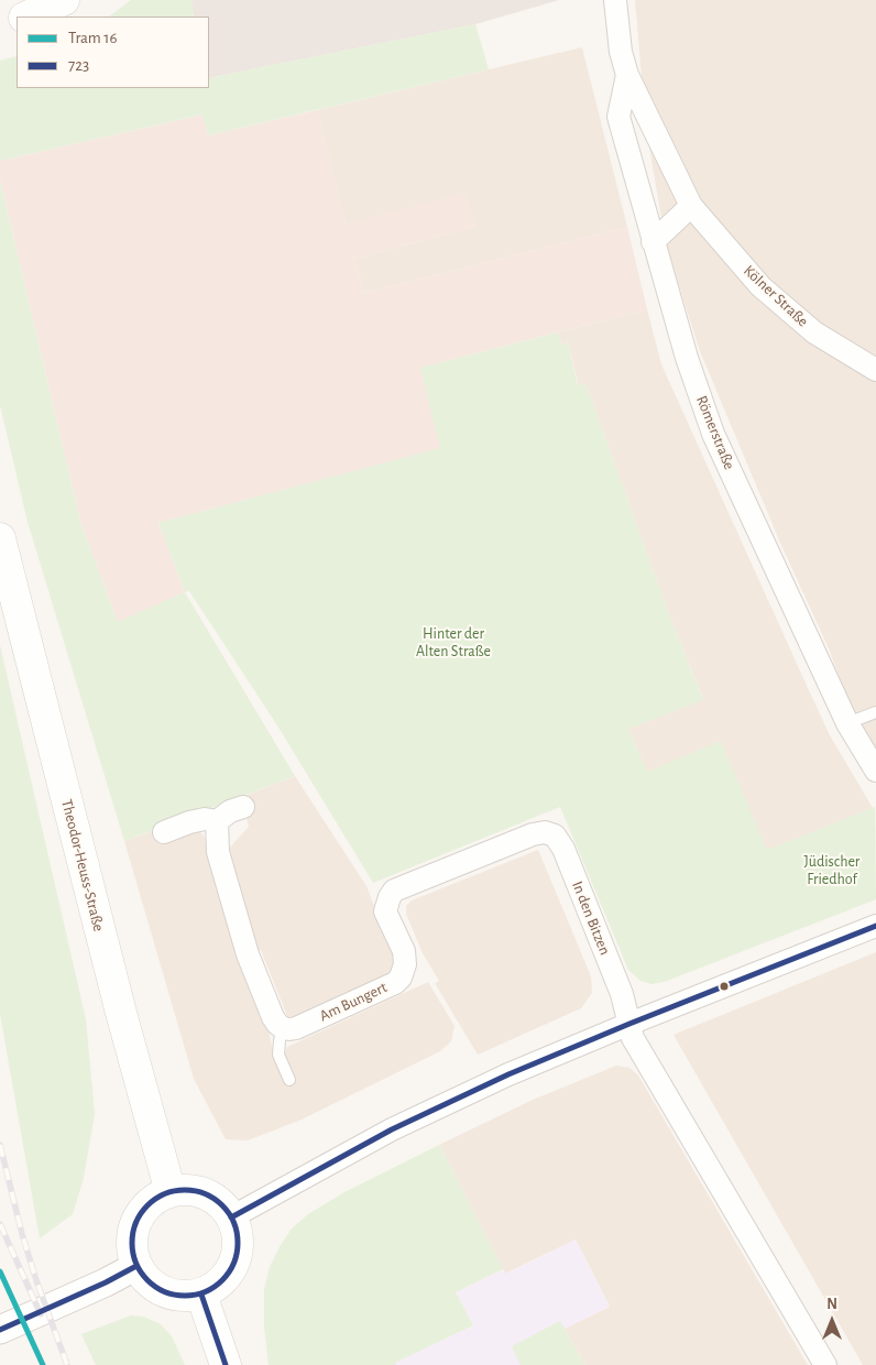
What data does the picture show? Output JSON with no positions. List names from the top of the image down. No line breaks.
{"streets":{"main road":["Theodor-Heuss-Straße"],"street":["Kölner Straße","Römerstraße","In den Bitzen","Am Bungert"]},"crossings":[["Kölner Straße","Römerstraße"],["In den Bitzen","Am Bungert"]],"parks":["Hinter der Alten Straße","Jüdischer Friedhof"],"lines":["transit line 723","tram line 16"],"legend":["Tram 16","723"],"north":"top"}
